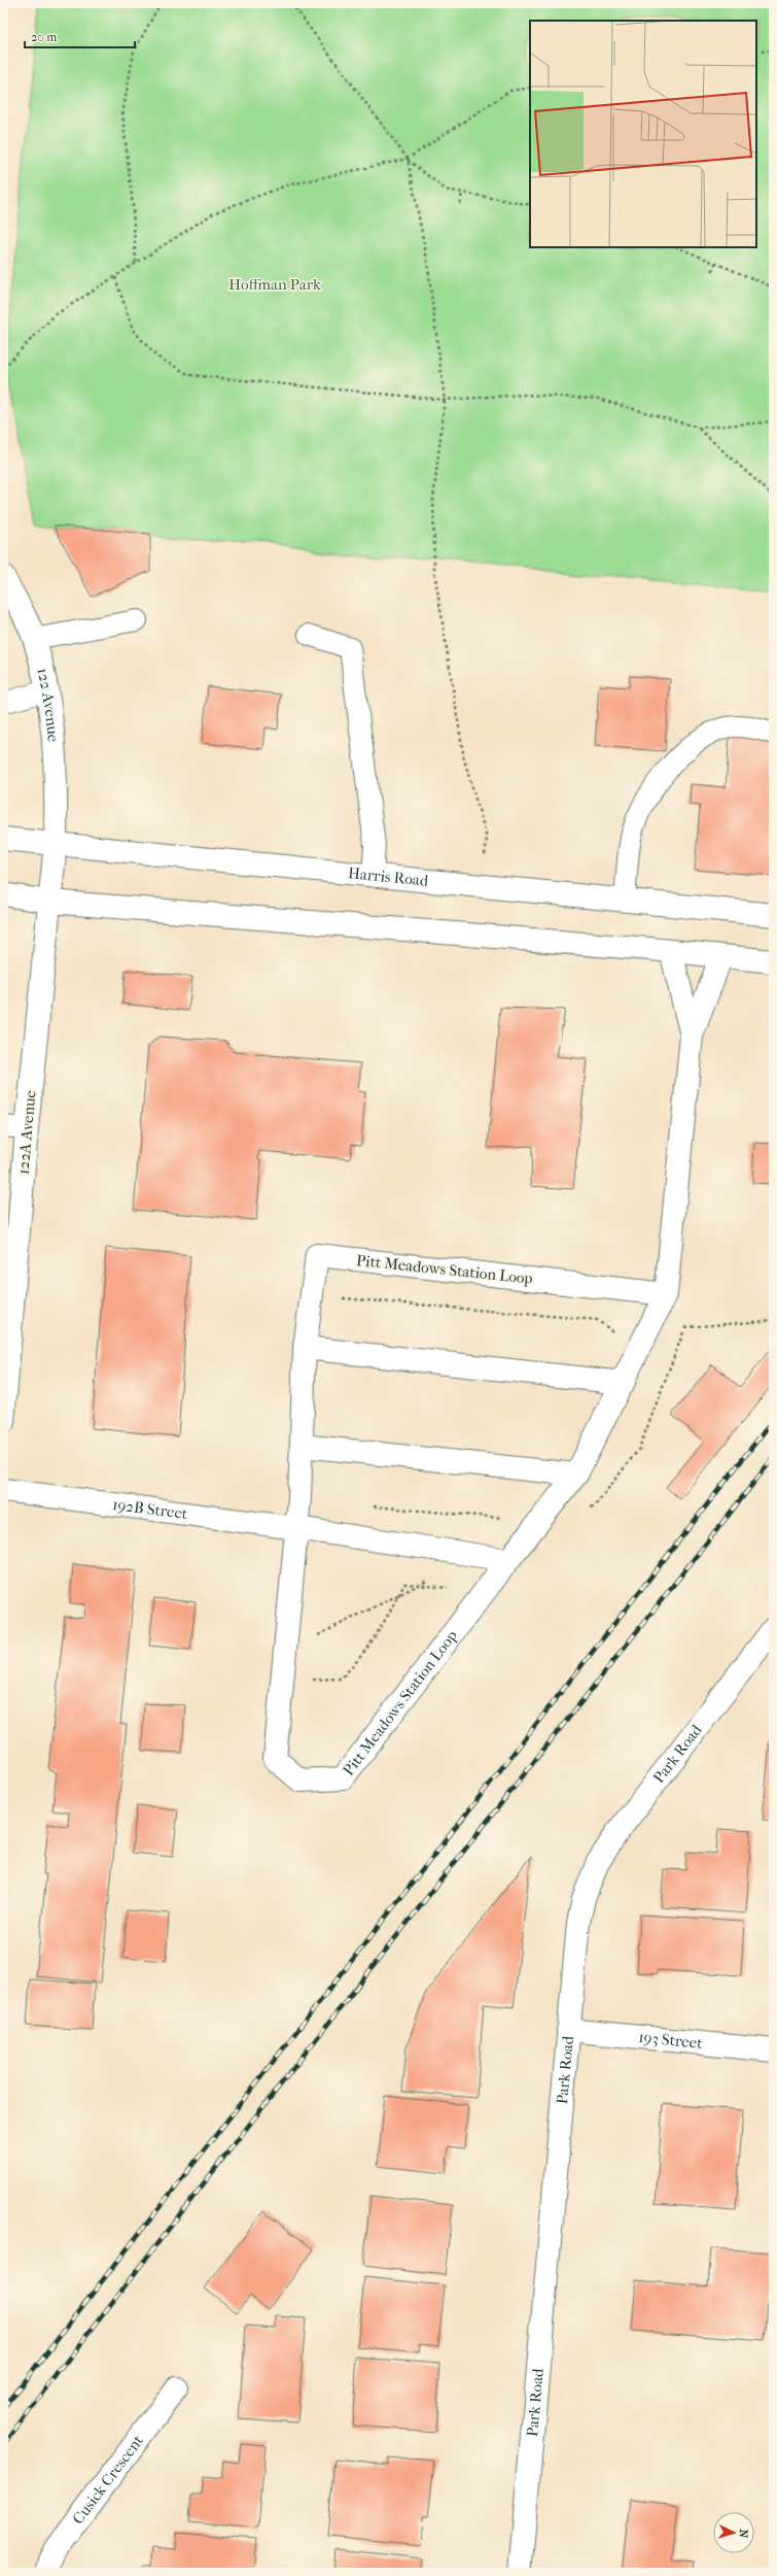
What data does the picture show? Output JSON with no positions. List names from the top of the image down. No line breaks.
{"streets":{"street":["122 Avenue","Harris Road","122A Avenue","Pitt Meadows Station Loop","192B Street","Park Road","193 Street","Cusick Crescent"]},"crossings":[["122 Avenue","Harris Road"],["122 Avenue","122A Avenue"],["Harris Road","122A Avenue"],["Pitt Meadows Station Loop","192B Street"],["Park Road","193 Street"]],"parks":["Hoffman Park"],"scale_bar":"20 m","north":"right"}
